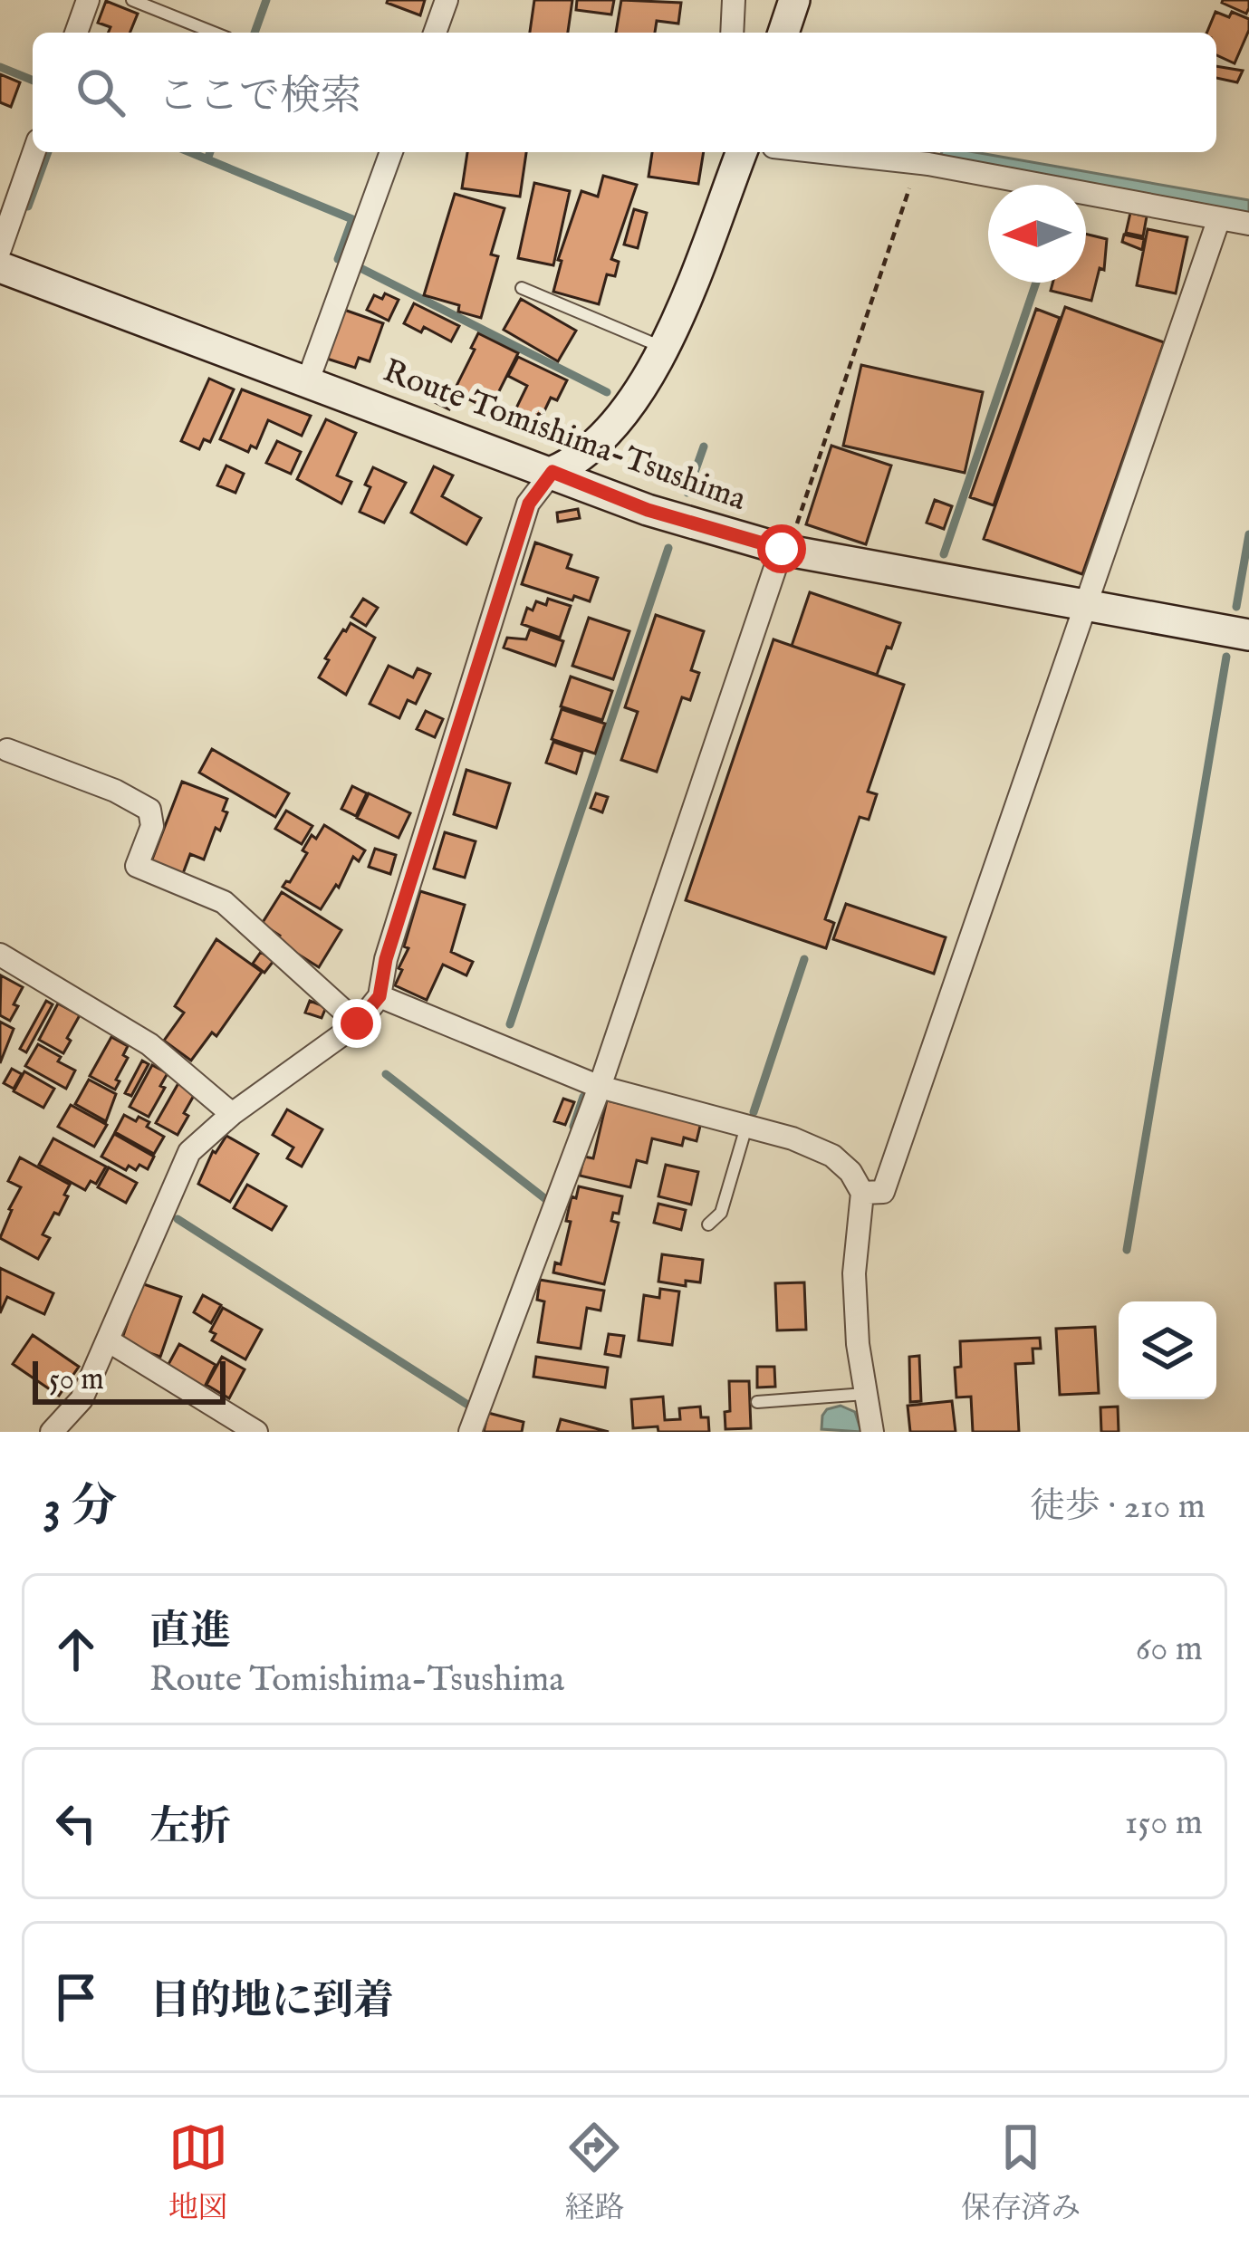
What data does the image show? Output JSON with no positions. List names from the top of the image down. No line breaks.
{"streets":{"main road":["Route Tomishima-Tsushima"]},"scale_bar":"50 m","north":"left","page":{"search":"ここで検索","scale":"50 m","heading":["3 分","徒歩 · 210 m"],"list":[["直進","Route Tomishima-Tsushima","60 m"],["左折","150 m"],"目的地に到着"],"nav":["地図","経路","保存済み"]}}
